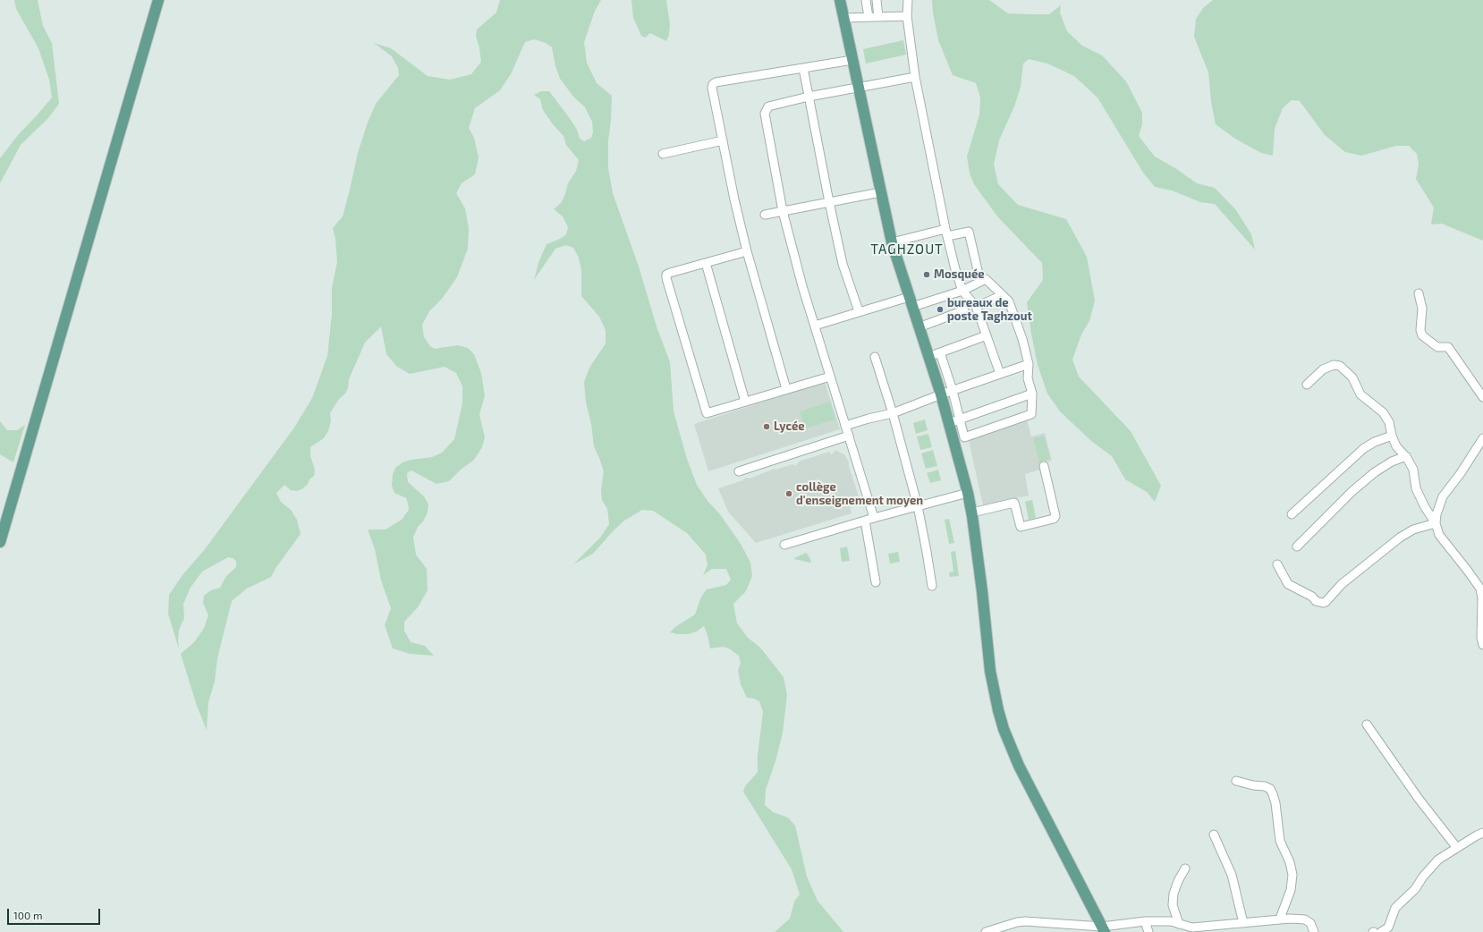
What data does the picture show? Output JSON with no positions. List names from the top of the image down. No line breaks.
{"districts":["TAGHZOUT"],"places":["Mosquée","bureaux de poste Taghzout","Lycée","collège d'enseignement moyen"],"scale_bar":"100 m"}
